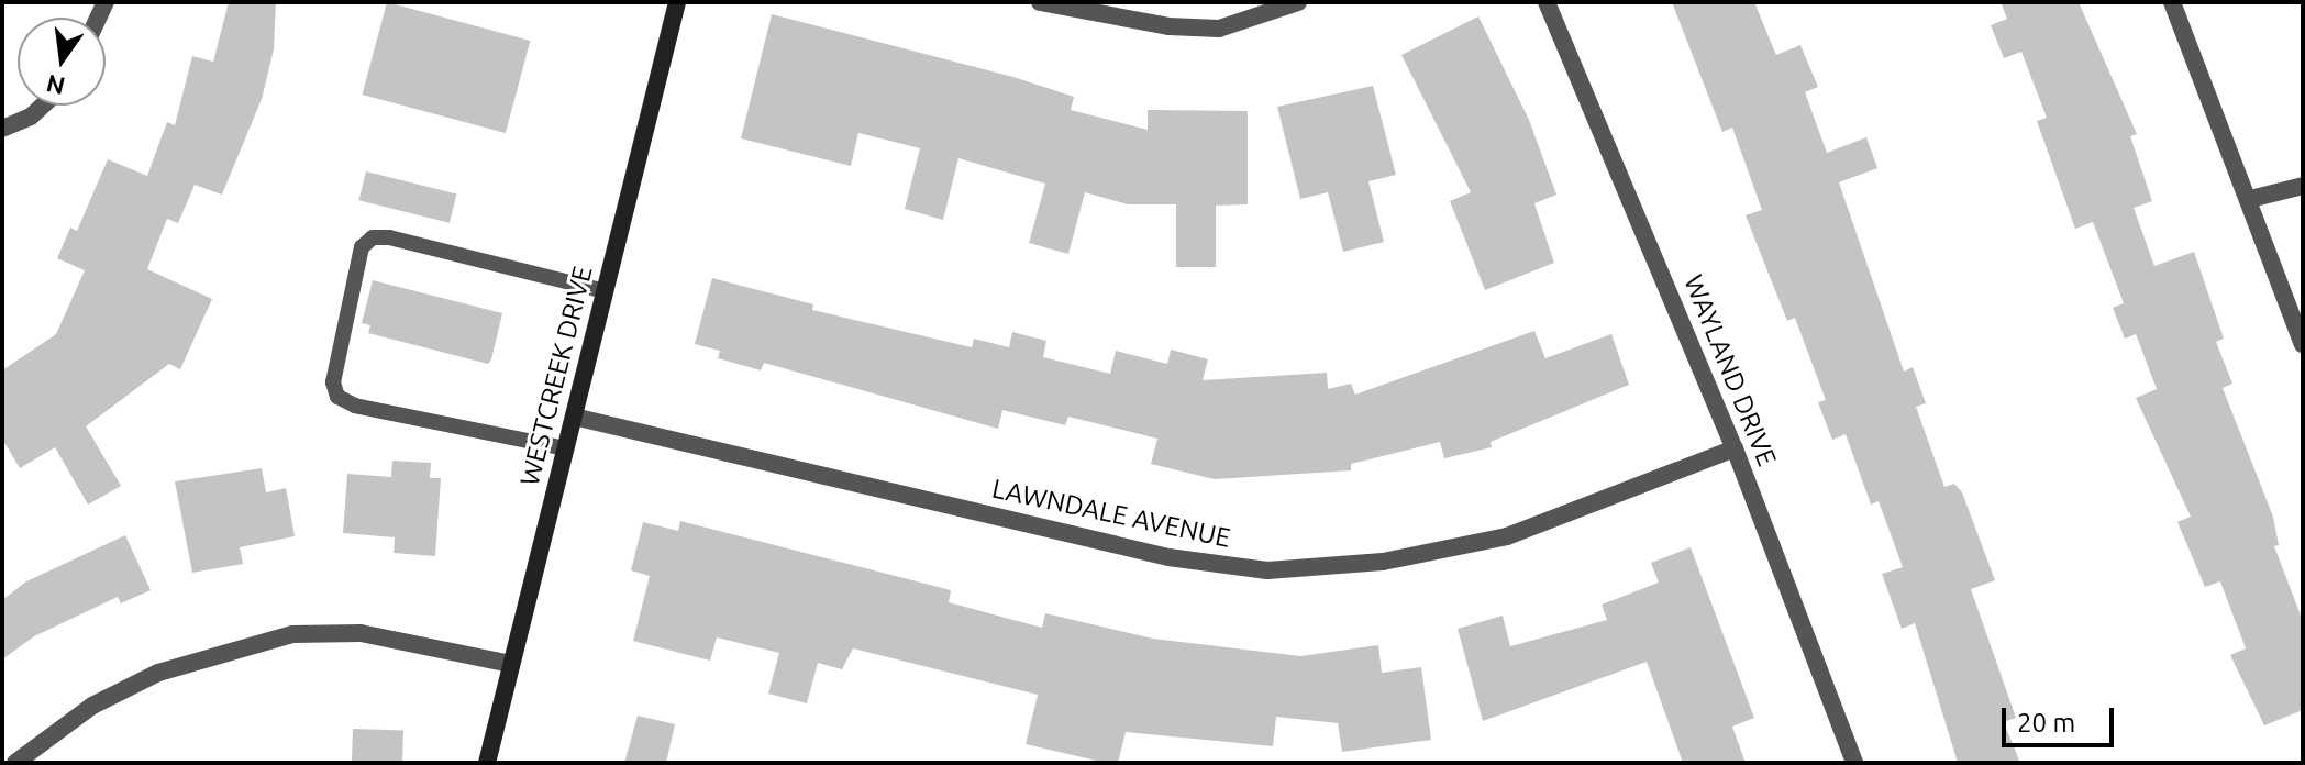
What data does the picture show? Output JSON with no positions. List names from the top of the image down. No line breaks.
{"streets":{"street":["WAYLAND DRIVE","WESTCREEK DRIVE","LAWNDALE AVENUE"]},"crossings":[["WAYLAND DRIVE","LAWNDALE AVENUE"],["WESTCREEK DRIVE","LAWNDALE AVENUE"]],"scale_bar":"20 m","north":"bottom"}
